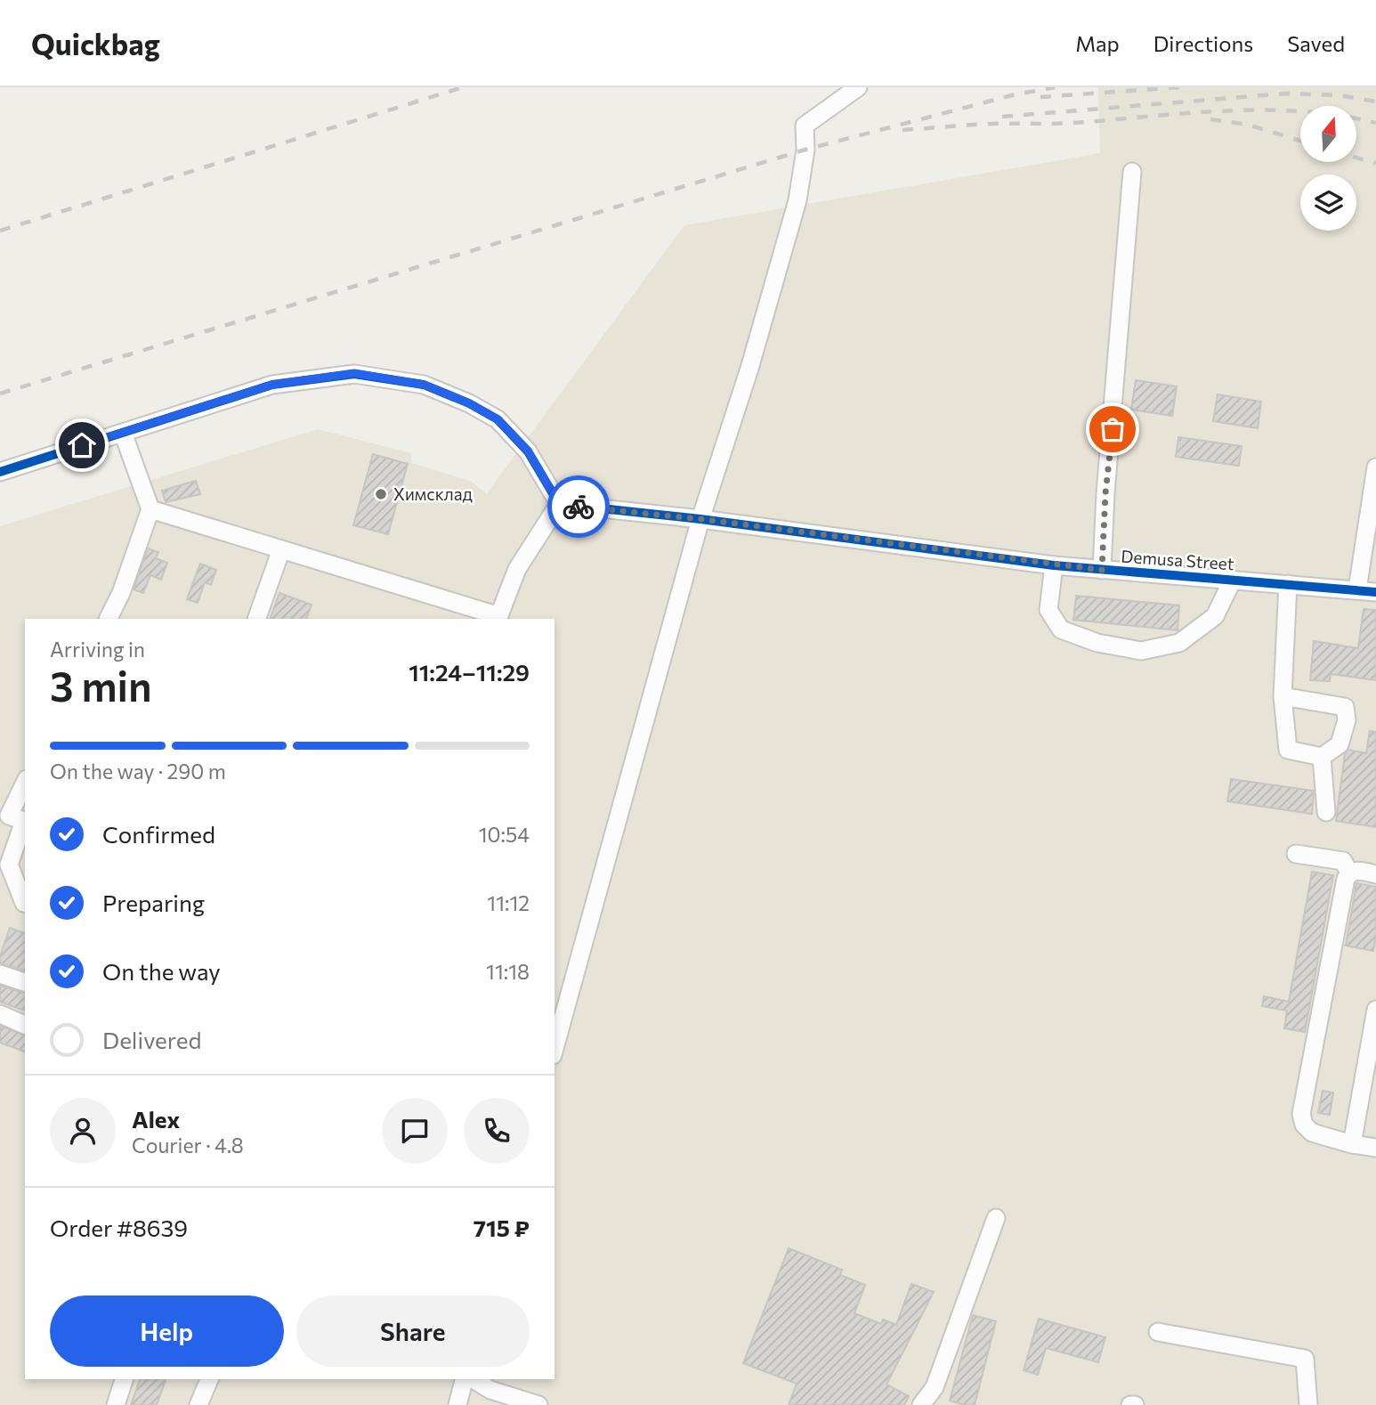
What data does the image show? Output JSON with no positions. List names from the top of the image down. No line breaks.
{"streets":{"street":["Demusa Street"]},"places":["Химсклад"],"north":"top","page":{"header":"Quickbag","nav":["Map","Directions","Saved"],"heading":["3 min","Arriving in","11:24–11:29"],"panel":["Alex","Courier · 4.8","Order #8639","715 ₽"],"bar":"On the way · 290 m","list":[["Confirmed","10:54"],["Preparing","11:12"],["On the way","11:18"],"Delivered"],"buttons":["Help","Share"]}}
